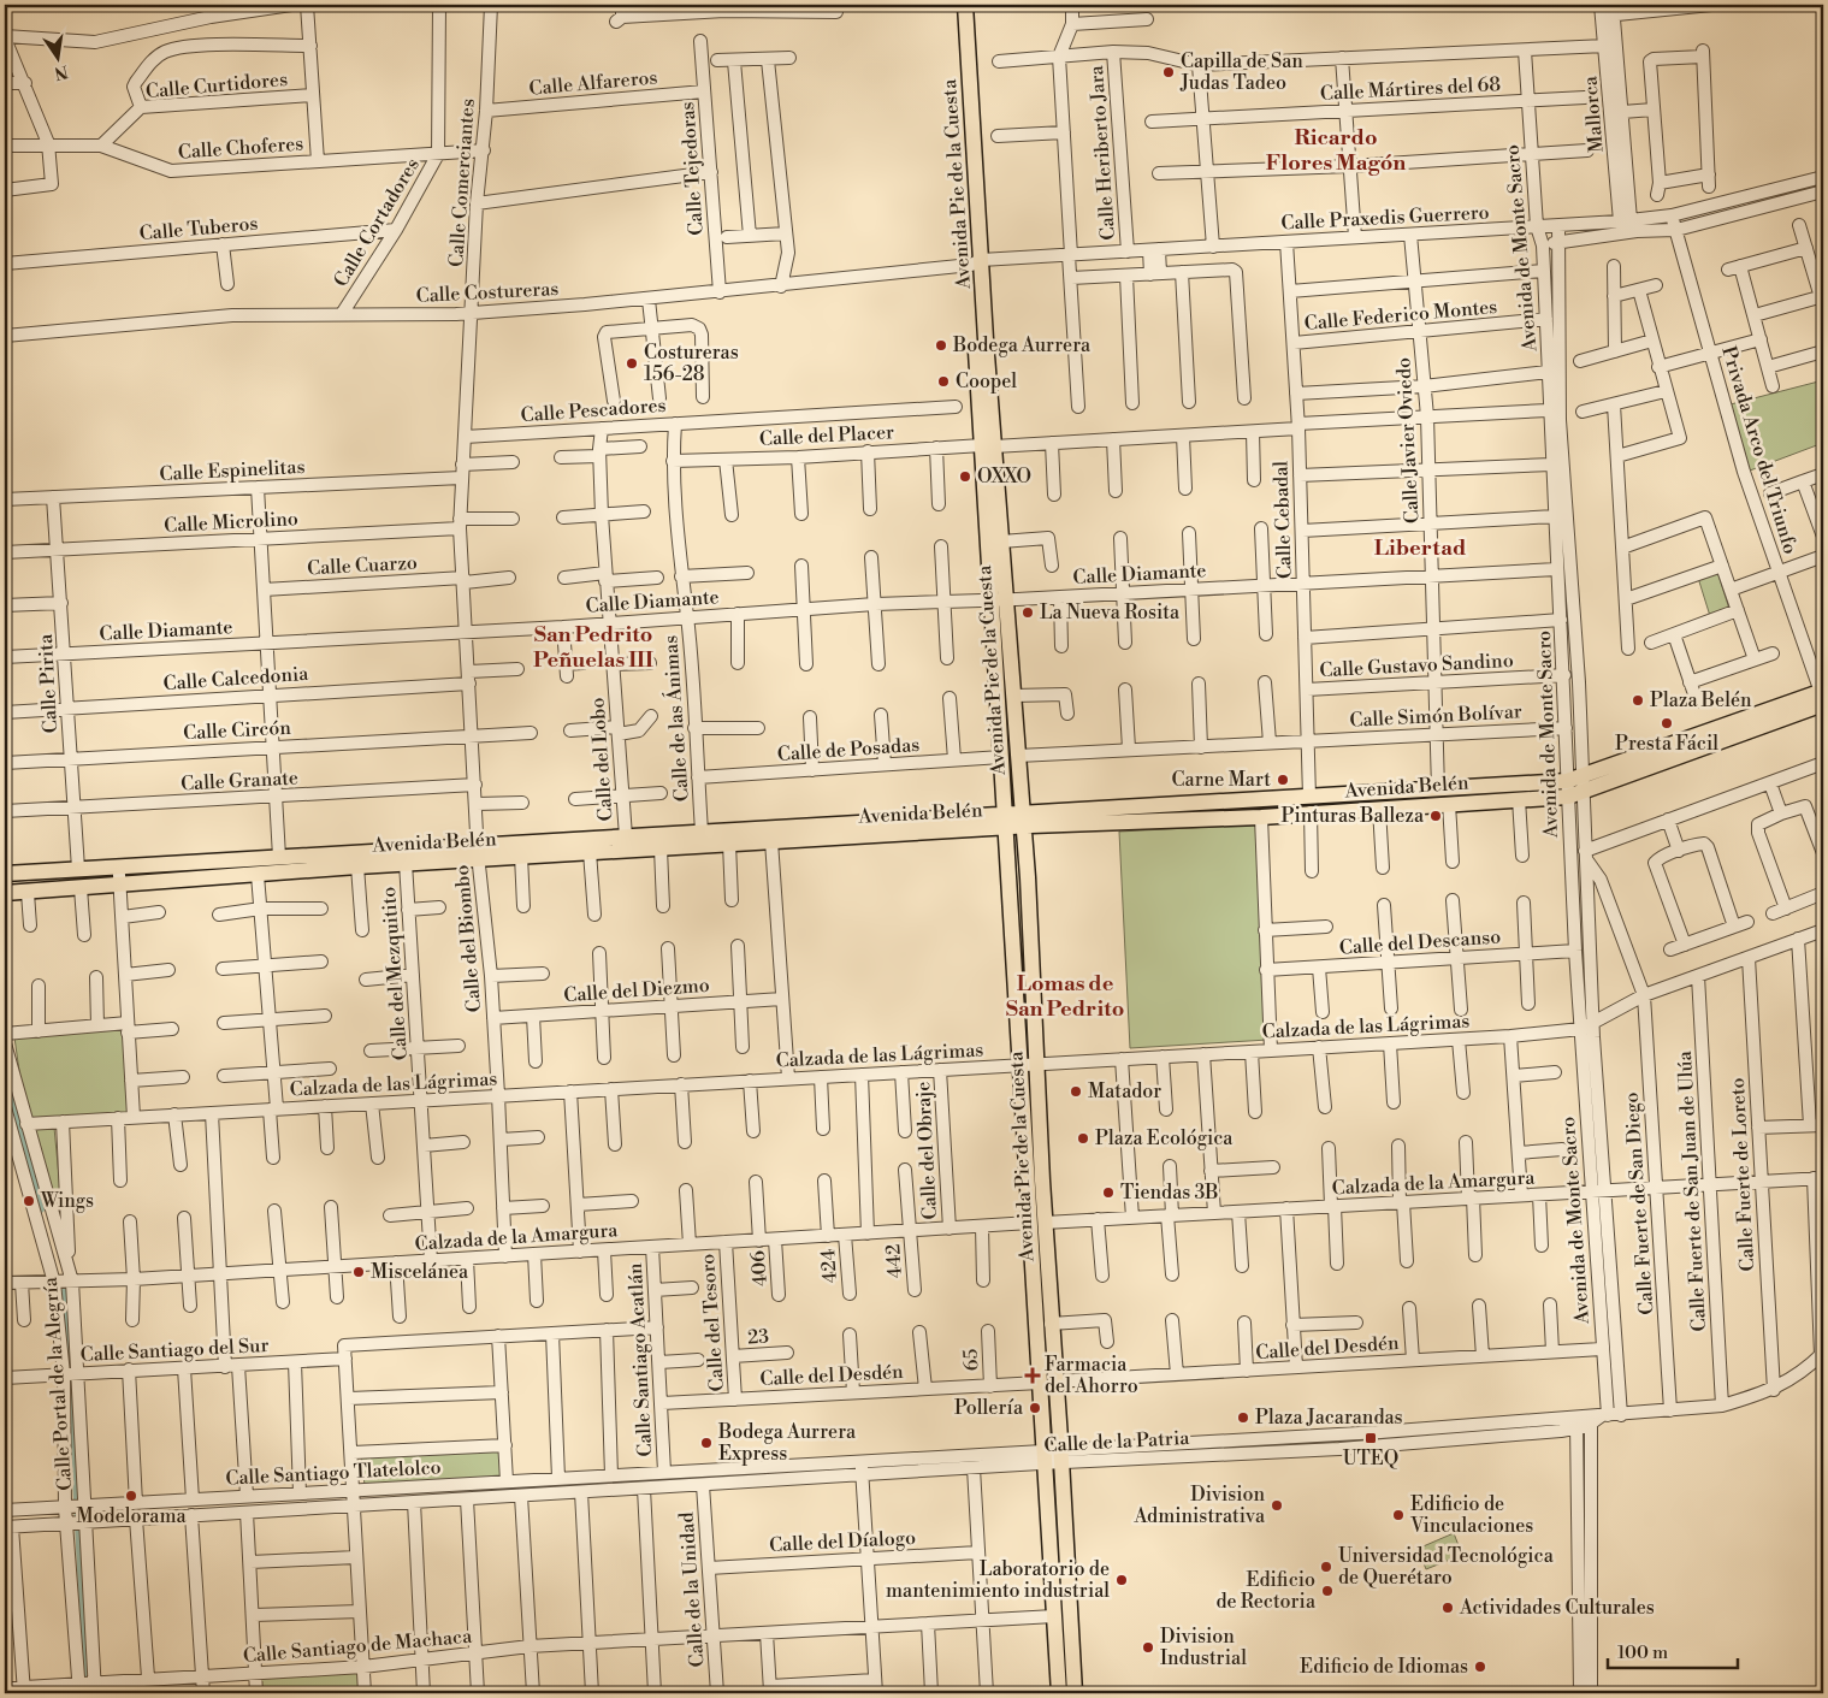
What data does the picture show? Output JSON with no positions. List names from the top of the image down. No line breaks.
{"streets":{"main road":["Avenida Pie de la Cuesta","Avenida Belén"],"street":["Calle Alfareros","Calle Curtidores","Calle Mártires del 68","Mallorca","Calle Choferes","Calle Heriberto Jara","Calle Tejedoras","Calle Comerciantes","Calle Praxedis Guerrero","Calle Cortadores","Calle Tuberos","Avenida de Monte Sacro","Calle Costureras","Calle Federico Montes","Calle Pescadores","Calle del Placer","Calle Javier Oviedo","Privada Arco del Triunfo","Calle Espinelitas","Calle Cebadal","Calle Microlino","Calle Cuarzo","Calle Diamante","Calle Gustavo Sandino","Calle Calcedonia","Calle Pirita","Calle Simón Bolívar","Calle de las Ánimas","Calle Circón","Calle de Posadas","Calle del Lobo","Calle Granate","Calle del Biombo","Calle del Descanso","Calle del Mezquitito","Calle del Diezmo","Calzada de las Lágrimas","Calle del Obraje","Calle Fuerte de Loreto","Calzada de la Amargura","Calle Fuerte de San Juan de Ulúa","Calle Fuerte de San Diego","442","424","406","Calle del Tesoro","23","Calle del Desdén","Calle Santiago del Sur","Calle Santiago Acatlán","65","Calle Portal de la Alegría","Calle de la Patria","Calle Santiago Tlatelolco","Calle del Díalogo","Calle de la Unidad","Calle Santiago de Machaca"]},"crossings":[["Calle Alfareros","Calle Tejedoras"],["Calle Alfareros","Calle Comerciantes"],["Calle Curtidores","Calle Choferes"],["Calle Mártires del 68","Avenida de Monte Sacro"],["Mallorca","Calle Praxedis Guerrero"],["Calle Choferes","Calle Comerciantes"],["Calle Choferes","Calle Cortadores"],["Calle Heriberto Jara","Calle Praxedis Guerrero"],["Calle Tejedoras","Calle Costureras"],["Calle Comerciantes","Calle Costureras"],["Calle Comerciantes","Calle Pescadores"],["Calle Comerciantes","Calle del Biombo"],["Avenida Pie de la Cuesta","Calle Praxedis Guerrero"],["Avenida Pie de la Cuesta","Calle Costureras"],["Avenida Pie de la Cuesta","Calle del Placer"],["Avenida Pie de la Cuesta","Calle Diamante"],["Avenida Pie de la Cuesta","Calle de Posadas"],["Avenida Pie de la Cuesta","Avenida Belén"],["Avenida Pie de la Cuesta","Calzada de las Lágrimas"],["Avenida Pie de la Cuesta","Calzada de la Amargura"],["Avenida Pie de la Cuesta","Calle del Desdén"],["Avenida Pie de la Cuesta","Calle de la Patria"],["Avenida Pie de la Cuesta","Calle Santiago de Machaca"],["Calle Praxedis Guerrero","Avenida de Monte Sacro"],["Calle Praxedis Guerrero","Calle Costureras"],["Calle Praxedis Guerrero","Calle Javier Oviedo"],["Calle Praxedis Guerrero","Privada Arco del Triunfo"],["Calle Praxedis Guerrero","Calle Cebadal"],["Calle Cortadores","Calle Tuberos"],["Calle Cortadores","Calle Costureras"],["Avenida de Monte Sacro","Calle Federico Montes"],["Avenida de Monte Sacro","Calle del Placer"],["Avenida de Monte Sacro","Calle Diamante"],["Avenida de Monte Sacro","Calle Gustavo Sandino"],["Avenida de Monte Sacro","Calle Simón Bolívar"],["Avenida de Monte Sacro","Avenida Belén"],["Avenida de Monte Sacro","Calle del Descanso"],["Avenida de Monte Sacro","Calzada de las Lágrimas"],["Avenida de Monte Sacro","Calzada de la Amargura"],["Avenida de Monte Sacro","Calle Fuerte de San Diego"],["Avenida de Monte Sacro","Calle del Desdén"],["Avenida de Monte Sacro","Calle de la Patria"],["Calle Federico Montes","Calle Javier Oviedo"],["Calle Federico Montes","Calle Cebadal"],["Calle Pescadores","Calle de las Ánimas"],["Calle Pescadores","Calle del Lobo"],["Calle Pescadores","Calle del Biombo"],["Calle del Placer","Calle Javier Oviedo"],["Calle del Placer","Calle Cebadal"],["Calle del Placer","Calle de las Ánimas"],["Calle Javier Oviedo","Calle Diamante"],["Calle Javier Oviedo","Calle Gustavo Sandino"],["Calle Javier Oviedo","Calle Simón Bolívar"],["Calle Javier Oviedo","Avenida Belén"],["Privada Arco del Triunfo","Avenida Belén"],["Calle Espinelitas","Calle Pirita"],["Calle Espinelitas","Calle del Biombo"],["Calle Cebadal","Calle Diamante"],["Calle Cebadal","Calle Gustavo Sandino"],["Calle Cebadal","Calle Simón Bolívar"],["Calle Cebadal","Avenida Belén"],["Calle Microlino","Calle Pirita"],["Calle Microlino","Calle del Biombo"],["Calle Cuarzo","Calle del Biombo"],["Calle Diamante","Calle Pirita"],["Calle Diamante","Calle de las Ánimas"],["Calle Diamante","Calle del Lobo"],["Calle Diamante","Calle del Biombo"],["Calle Calcedonia","Calle Pirita"],["Calle Calcedonia","Calle del Biombo"],["Calle Pirita","Calle Circón"],["Calle Pirita","Calle Granate"],["Calle Pirita","Avenida Belén"],["Calle de las Ánimas","Calle de Posadas"],["Calle de las Ánimas","Avenida Belén"],["Calle Circón","Calle del Biombo"],["Calle del Lobo","Avenida Belén"],["Calle Granate","Calle del Biombo"],["Avenida Belén","Calle del Biombo"],["Avenida Belén","Calle del Mezquitito"],["Calle del Biombo","Calle del Diezmo"],["Calle del Biombo","Calzada de las Lágrimas"],["Calle del Biombo","Calzada de la Amargura"],["Calle del Mezquitito","Calzada de las Lágrimas"],["Calle del Mezquitito","Calzada de la Amargura"],["Calzada de las Lágrimas","Calle del Obraje"],["Calzada de las Lágrimas","Calle Portal de la Alegría"],["Calle del Obraje","Calzada de la Amargura"],["Calle Fuerte de Loreto","Calzada de la Amargura"],["Calle Fuerte de Loreto","Calle de la Patria"],["Calzada de la Amargura","Calle Fuerte de San Juan de Ulúa"],["Calzada de la Amargura","Calle Fuerte de San Diego"],["Calzada de la Amargura","442"],["Calzada de la Amargura","424"],["Calzada de la Amargura","406"],["Calzada de la Amargura","Calle del Tesoro"],["Calzada de la Amargura","Calle Santiago Acatlán"],["Calzada de la Amargura","Calle Portal de la Alegría"],["Calle Fuerte de San Juan de Ulúa","Calle de la Patria"],["Calle Fuerte de San Diego","Calle de la Patria"],["Calle del Tesoro","23"],["Calle del Tesoro","Calle del Desdén"],["Calle del Desdén","Calle Santiago Acatlán"],["Calle del Desdén","65"],["Calle Santiago del Sur","Calle Portal de la Alegría"],["Calle Santiago Acatlán","Calle de la Patria"],["Calle Santiago Acatlán","Calle Santiago Tlatelolco"],["Calle Portal de la Alegría","Calle Santiago Tlatelolco"],["Calle Portal de la Alegría","Calle Santiago de Machaca"],["Calle de la Patria","Calle Santiago Tlatelolco"],["Calle de la Patria","Calle de la Unidad"],["Calle del Díalogo","Calle de la Unidad"],["Calle de la Unidad","Calle Santiago de Machaca"]],"districts":["Ricardo Flores Magón","Libertad","San Pedrito Peñuelas III","Lomas de San Pedrito"],"places":{"other":["Capilla de San Judas Tadeo","Bodega Aurrera","Costureras 156-28","Coopel","OXXO","La Nueva Rosita","Plaza Belén","Presta Fácil","Carne Mart","Pinturas Balleza","Matador","Plaza Ecológica","Tiendas 3B","Wings","Miscelánea","Pollería","Plaza Jacarandas","Bodega Aurrera Express","Modelorama","Division Administrativa","Edificio de Vinculaciones","Universidad Tecnológica de Querétaro","Laboratorio de mantenimiento industrial","Edificio de Rectoria","Actividades Culturales","Division Industrial","Edificio de Idiomas"],"health":["Farmacia del Ahorro"],"transit":["UTEQ"]},"scale_bar":"100 m","north":"bottom"}
